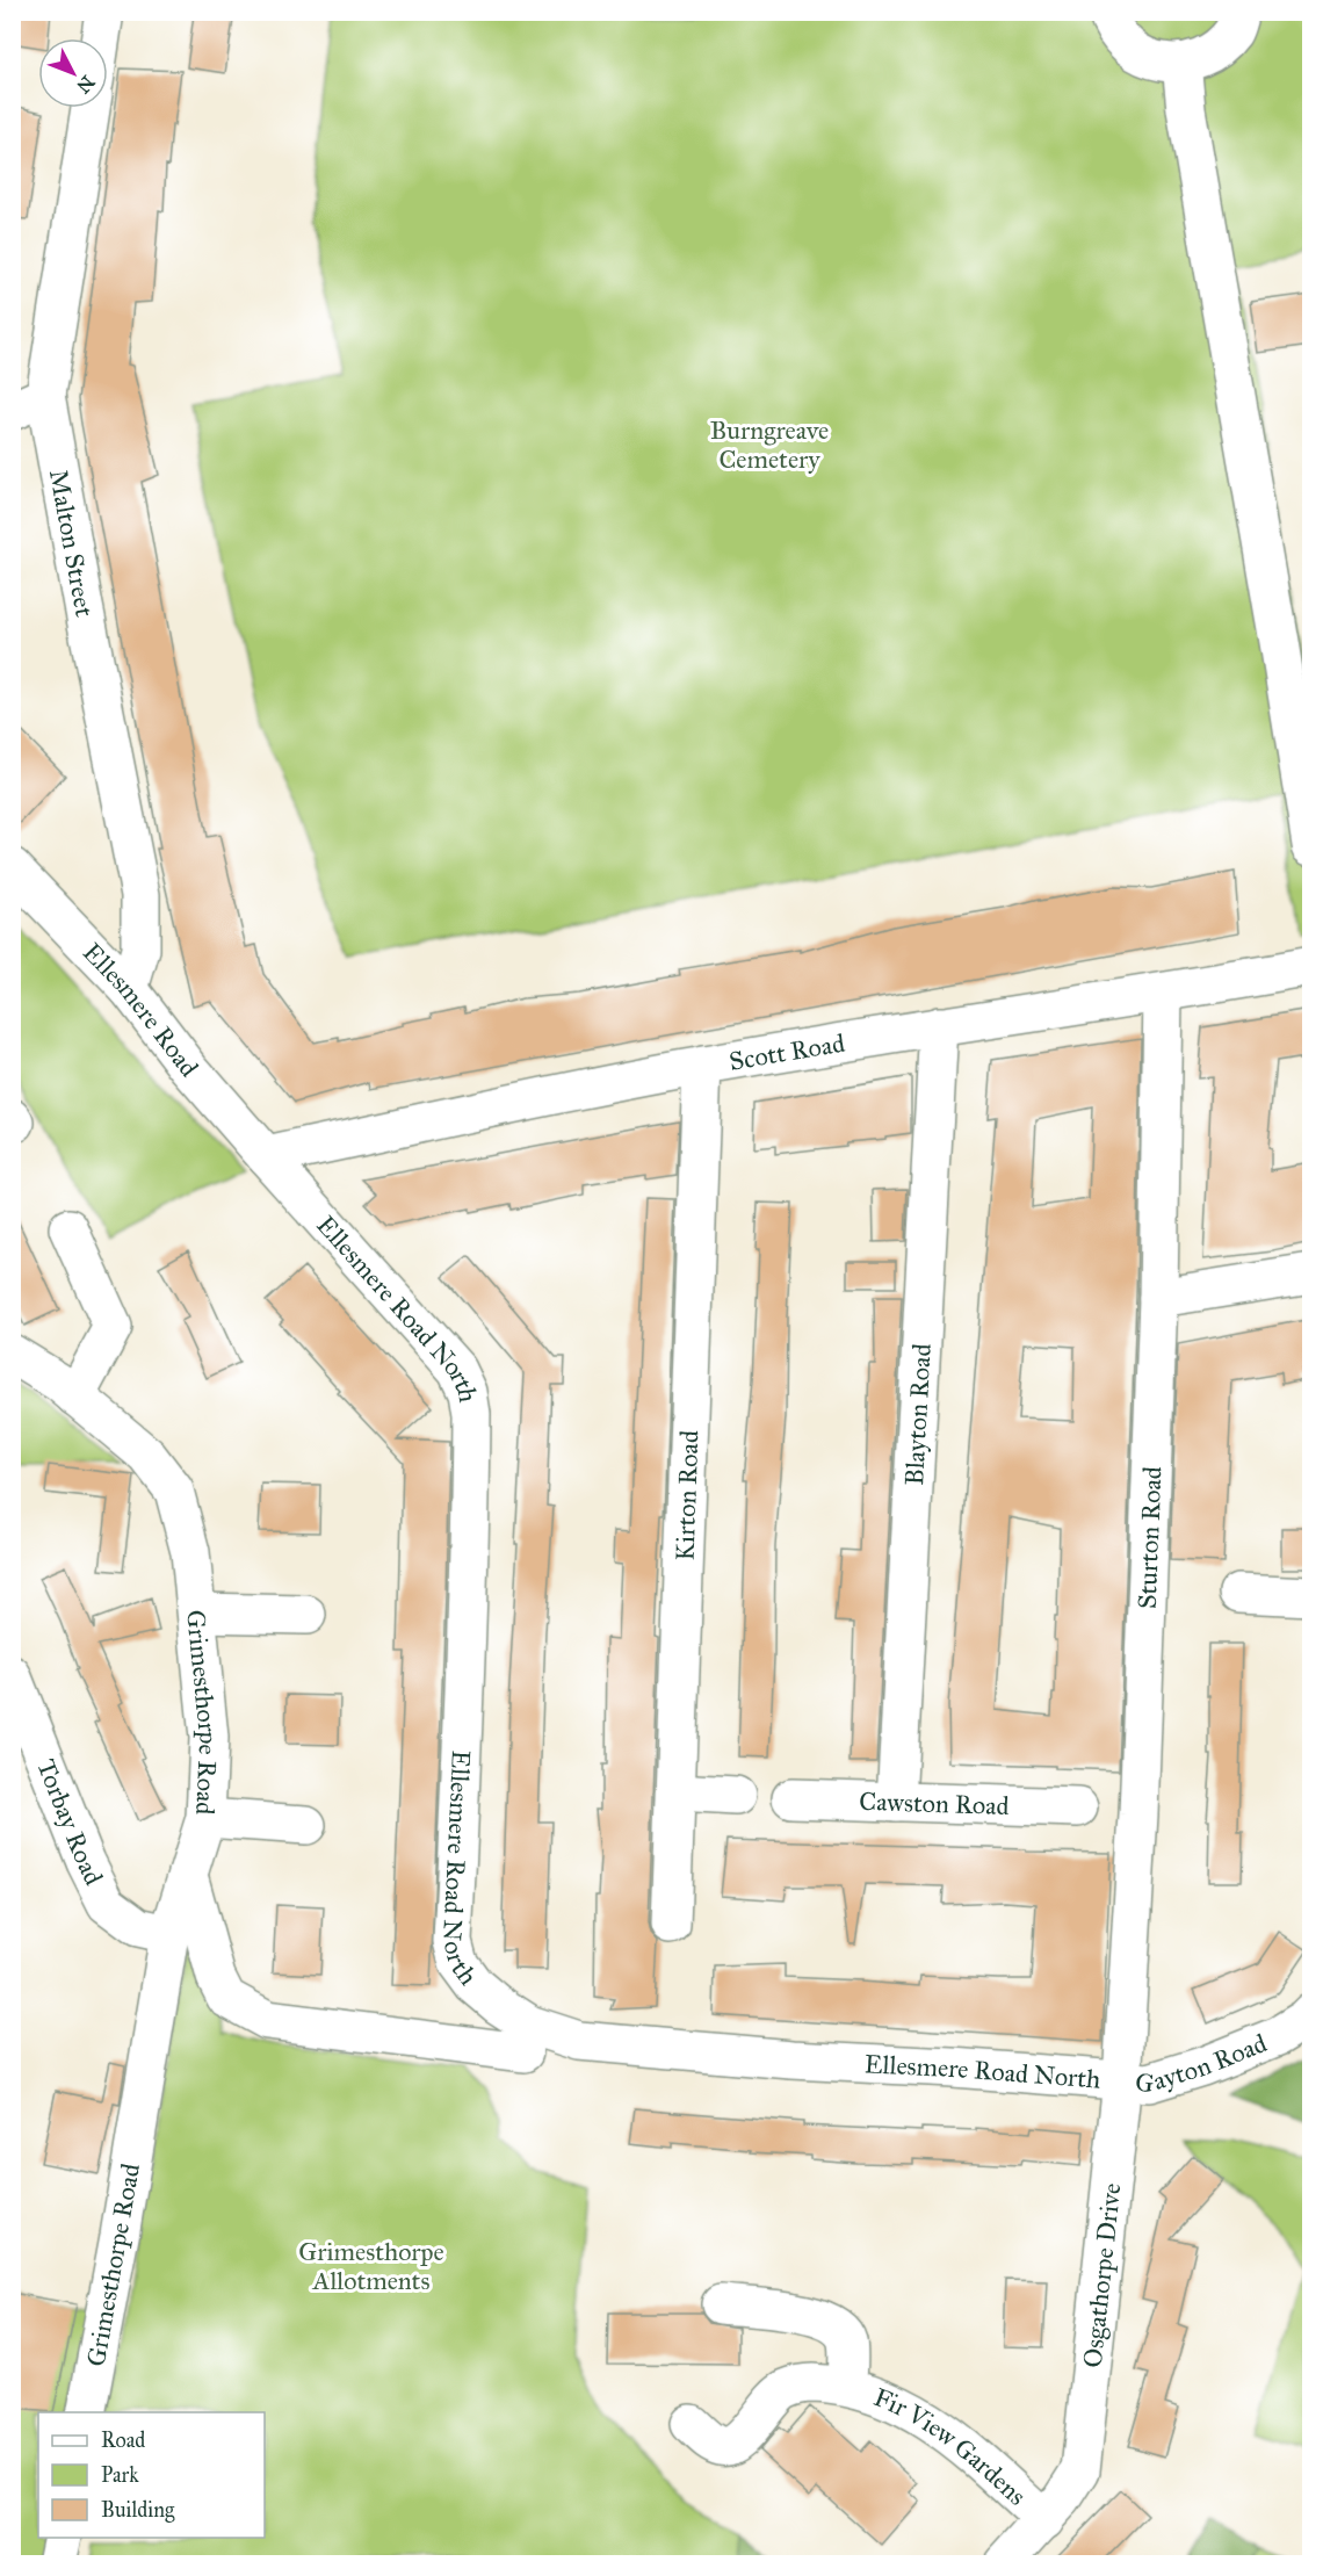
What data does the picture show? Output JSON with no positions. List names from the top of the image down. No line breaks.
{"streets":{"street":["Malton Street","Ellesmere Road","Scott Road","Ellesmere Road North","Blayton Road","Kirton Road","Sturton Road","Grimesthorpe Road","Cawston Road","Torbay Road","Gayton Road","Osgathorpe Drive","Fir View Gardens"]},"crossings":[["Malton Street","Ellesmere Road"],["Ellesmere Road","Scott Road"],["Ellesmere Road","Ellesmere Road North"],["Scott Road","Ellesmere Road North"],["Scott Road","Blayton Road"],["Scott Road","Kirton Road"],["Scott Road","Sturton Road"],["Ellesmere Road North","Sturton Road"],["Ellesmere Road North","Gayton Road"],["Ellesmere Road North","Osgathorpe Drive"],["Blayton Road","Cawston Road"],["Sturton Road","Gayton Road"],["Sturton Road","Osgathorpe Drive"],["Grimesthorpe Road","Torbay Road"],["Gayton Road","Osgathorpe Drive"],["Osgathorpe Drive","Fir View Gardens"]],"parks":["Burngreave Cemetery","Grimesthorpe Allotments"],"legend":["Road","Park","Building"],"north":"bottom right"}
